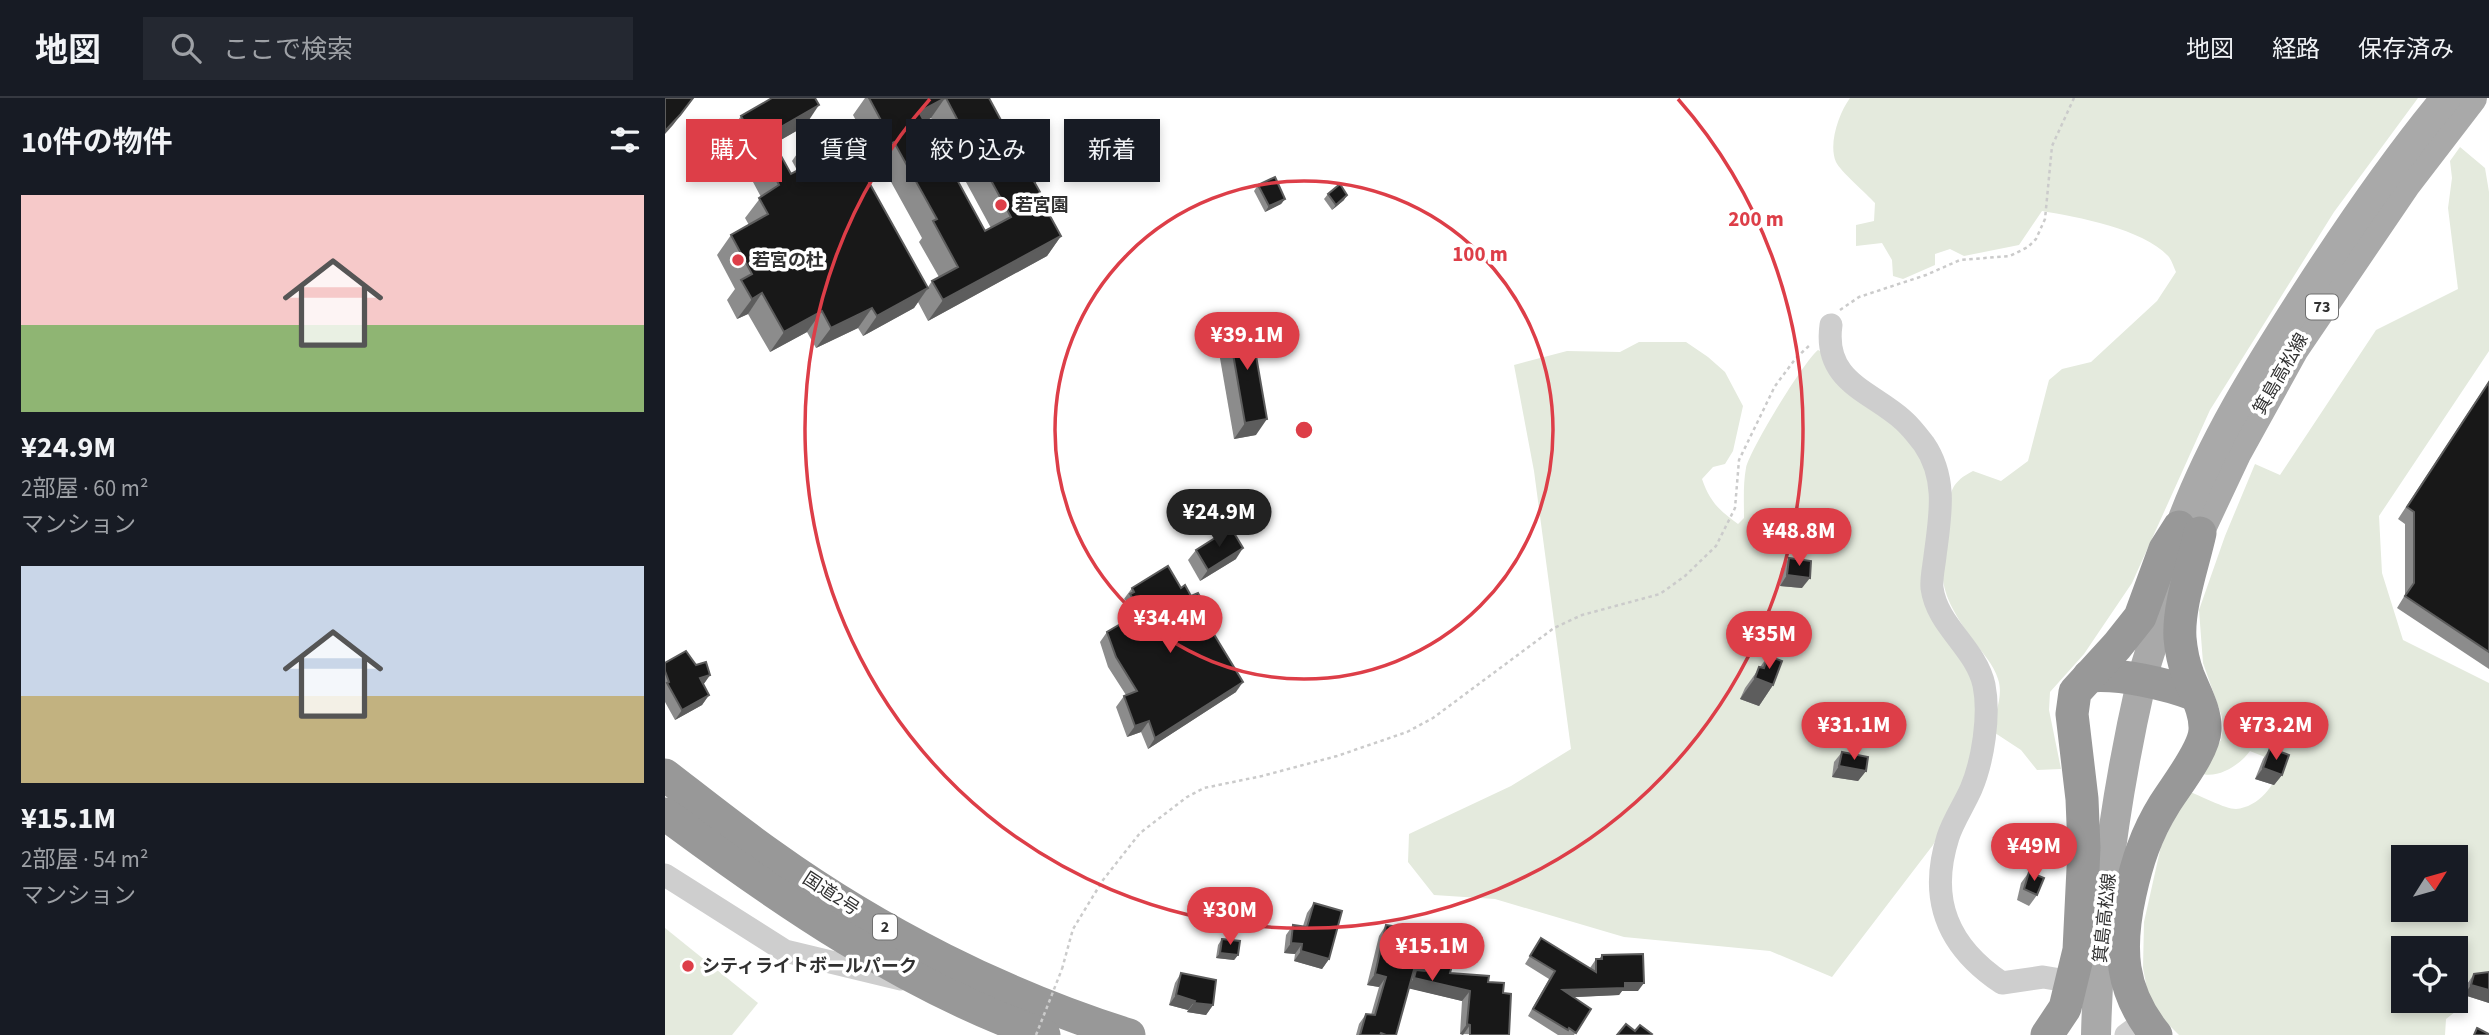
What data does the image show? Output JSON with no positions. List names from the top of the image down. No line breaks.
{"streets":{"highway":["国道2号","2"],"main road":["73","箕島高松線"]},"places":["若宮園","若宮の杜","シティライトボールパーク"],"north":"top right","page":{"header":"地図","search":"ここで検索","nav":["地図","経路","保存済み"],"heading":"10件の物件","chip":["購入","賃貸","絞り込み","新着"],"list":[{"name":"¥24.9M","note":"2部屋 · 60 m² · マンション"},{"name":"¥15.1M","note":"2部屋 · 54 m² · マンション"}],"price":["¥39.1M","¥24.9M","¥48.8M","¥34.4M","¥35M","¥31.1M","¥73.2M","¥49M","¥30M","¥15.1M"]},"rings":["200 m","100 m"]}
